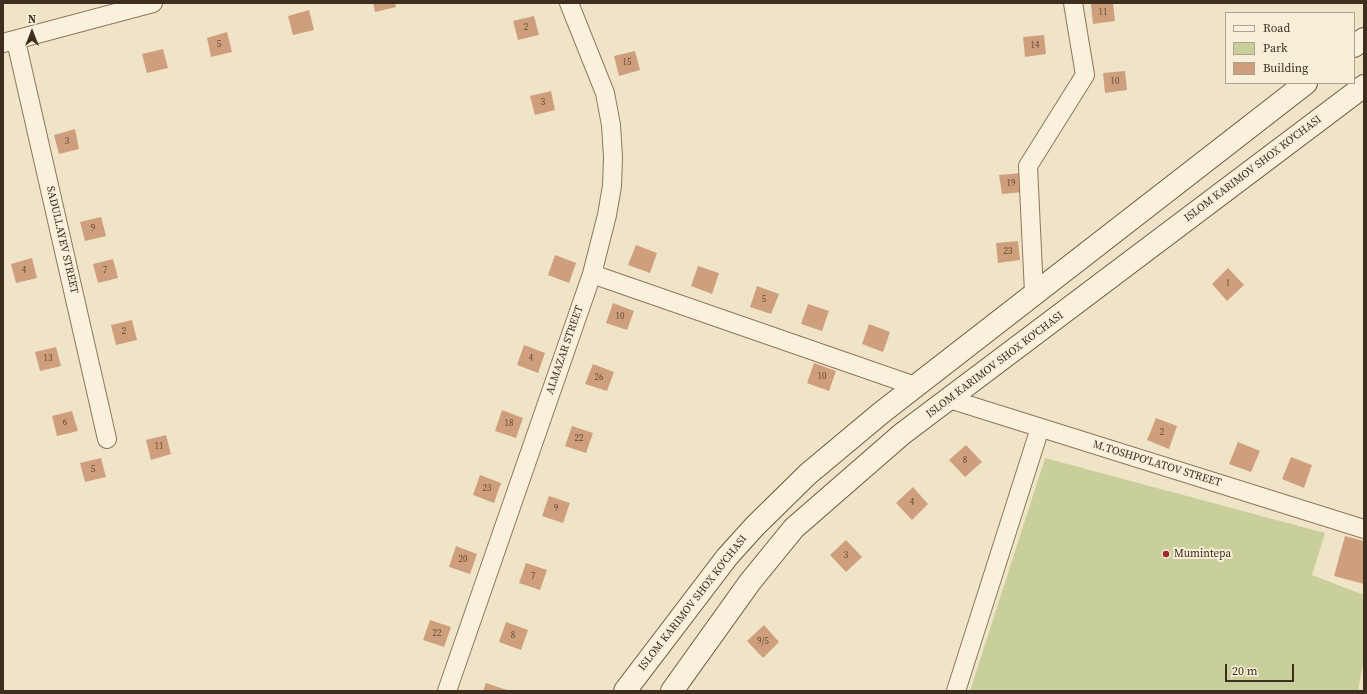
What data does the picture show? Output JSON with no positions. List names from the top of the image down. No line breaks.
{"streets":{"main road":["ISLOM KARIMOV SHOX KO'CHASI"],"street":["SADULLAYEV STREET","ALMAZAR STREET","М.TOSHPO'LATOV STREET"]},"crossings":[["ISLOM KARIMOV SHOX KO'CHASI","М.TOSHPO'LATOV STREET"]],"places":["Mumintepa"],"house_numbers":["11","2","5","14","15","10","3","3","19","9","23","4","7","1","5","10","2","13","4","10","26","6","18","2","22","11","8","5","23","4","9","3","20","7","22","8","9/5"],"legend":["Road","Park","Building"],"scale_bar":"20 m","north":"top"}
